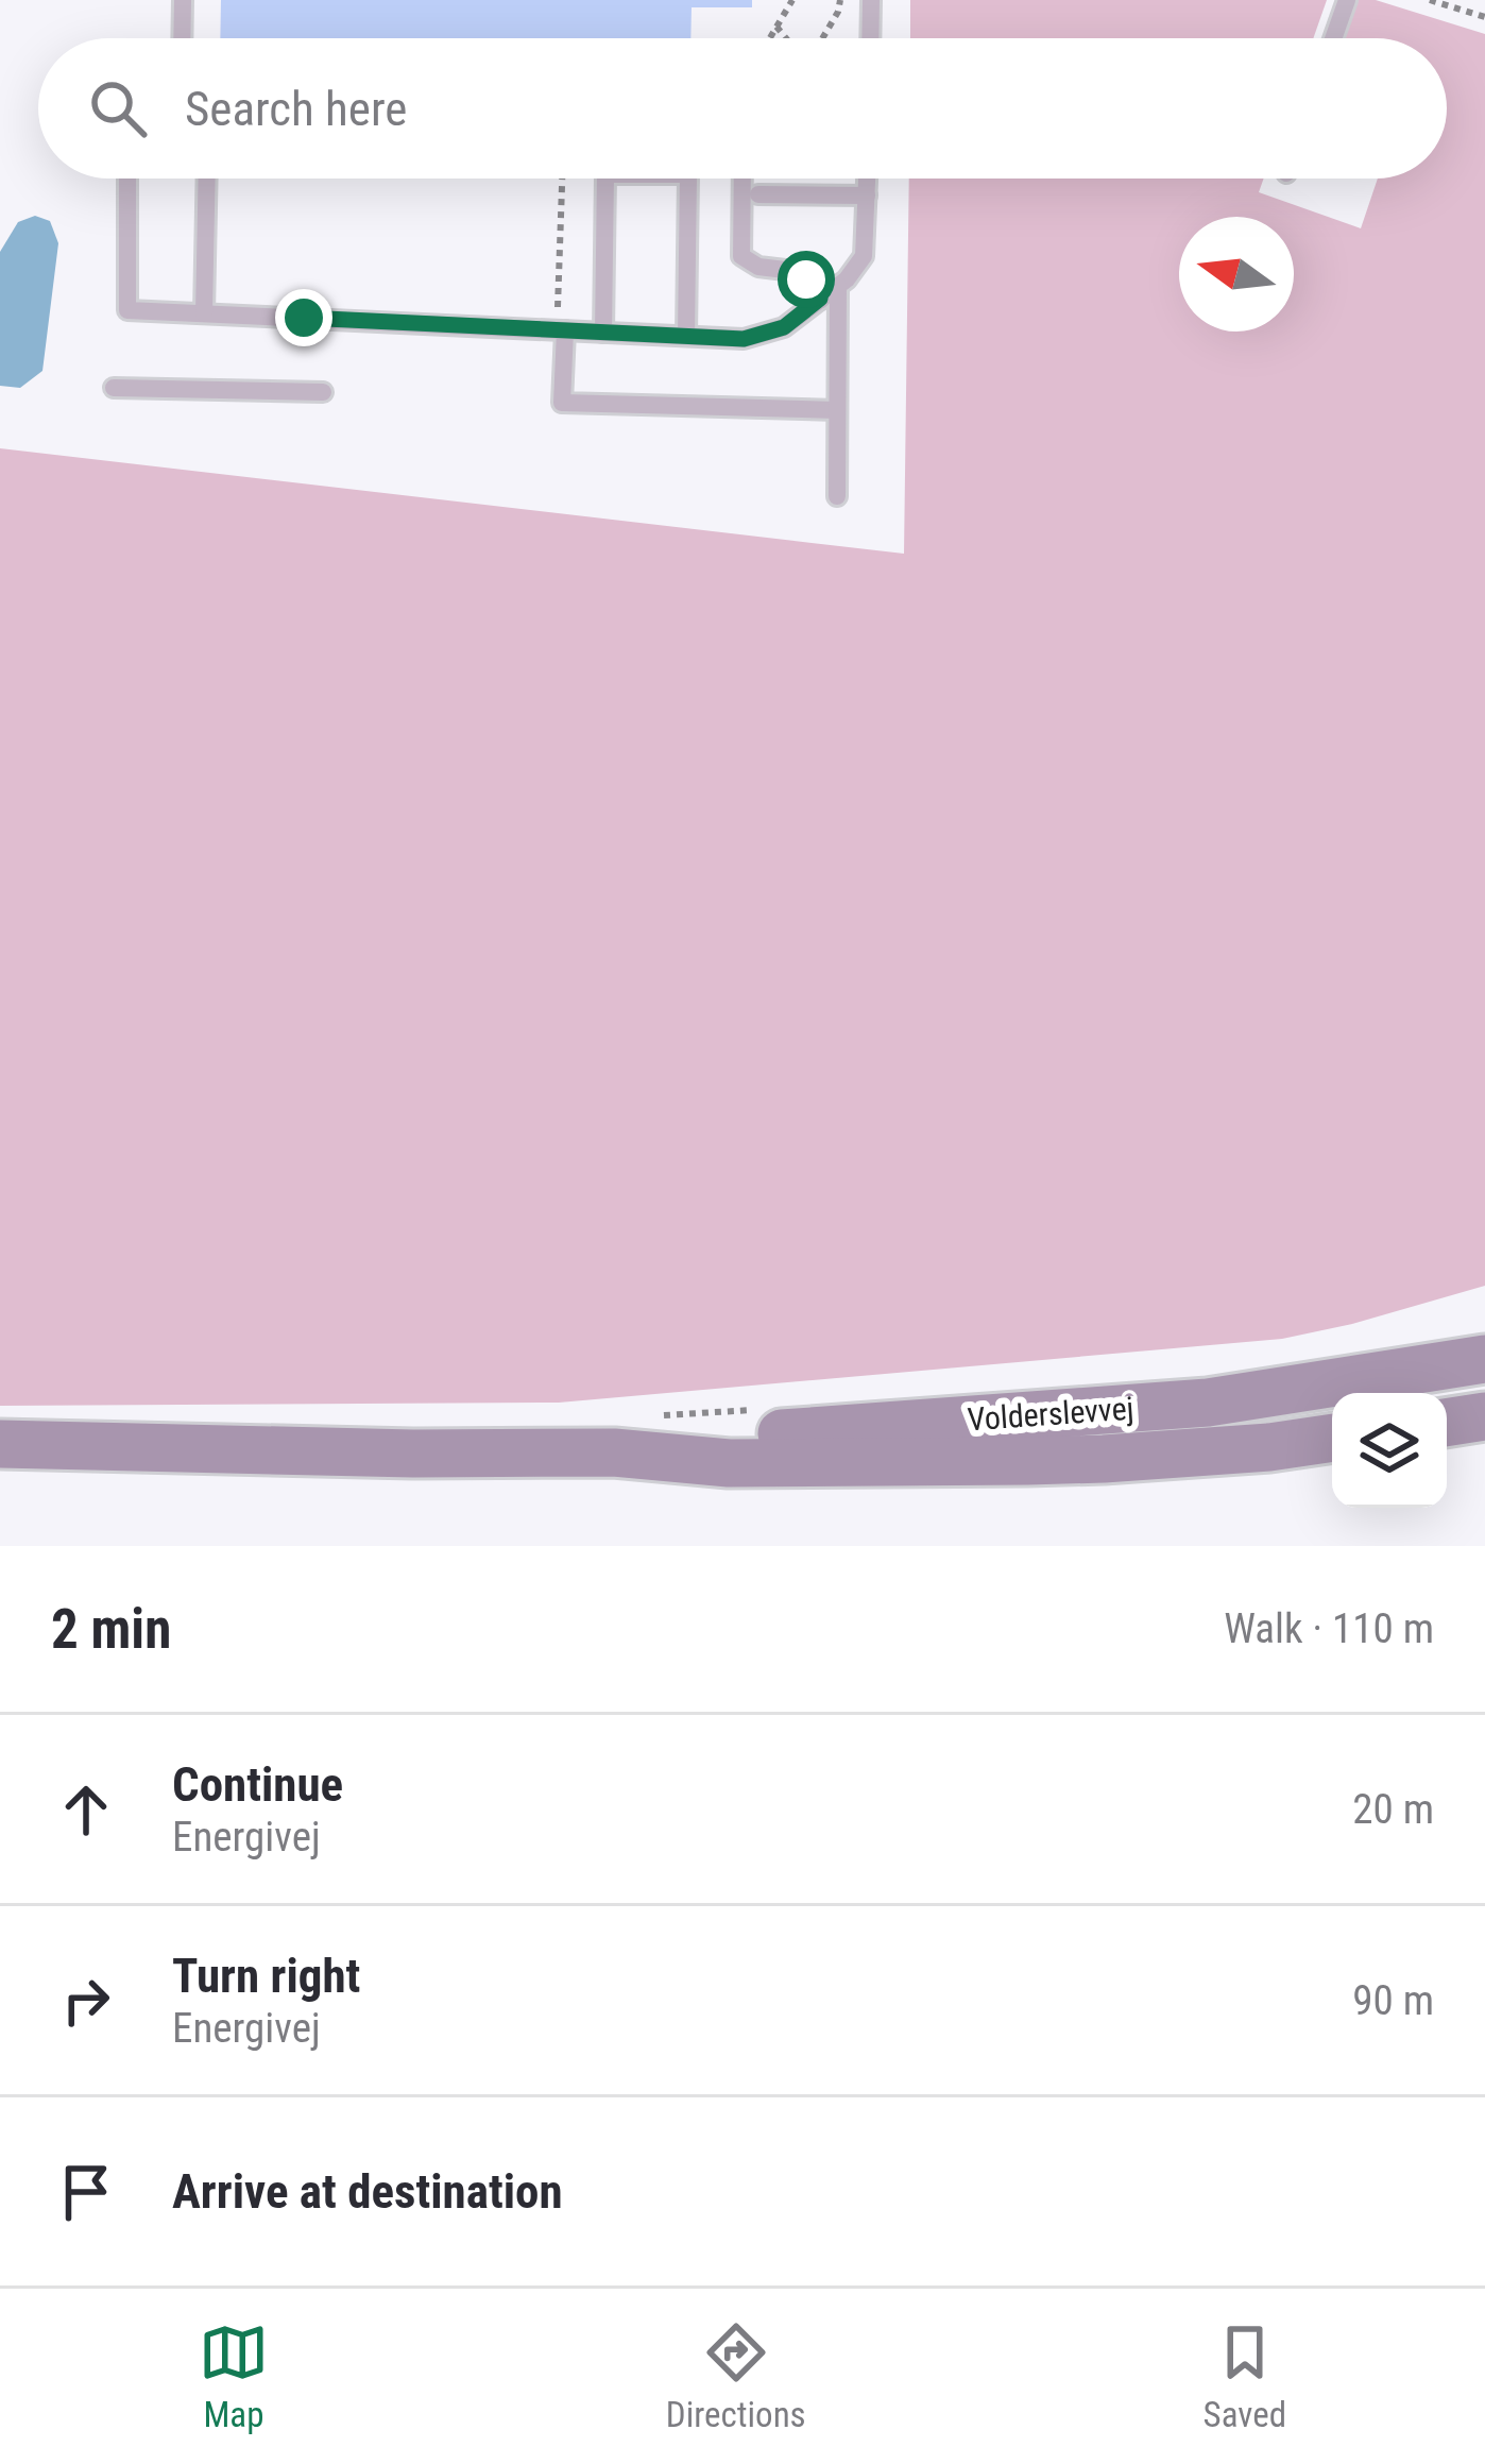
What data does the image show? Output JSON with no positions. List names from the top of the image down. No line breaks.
{"streets":{"street":["Volderslevvej"]},"north":"left","page":{"search":"Search here","heading":["2 min","Walk · 110 m"],"list":[["Continue","Energivej","20 m"],["Turn right","Energivej","90 m"],"Arrive at destination"],"nav":["Map","Directions","Saved"]}}
